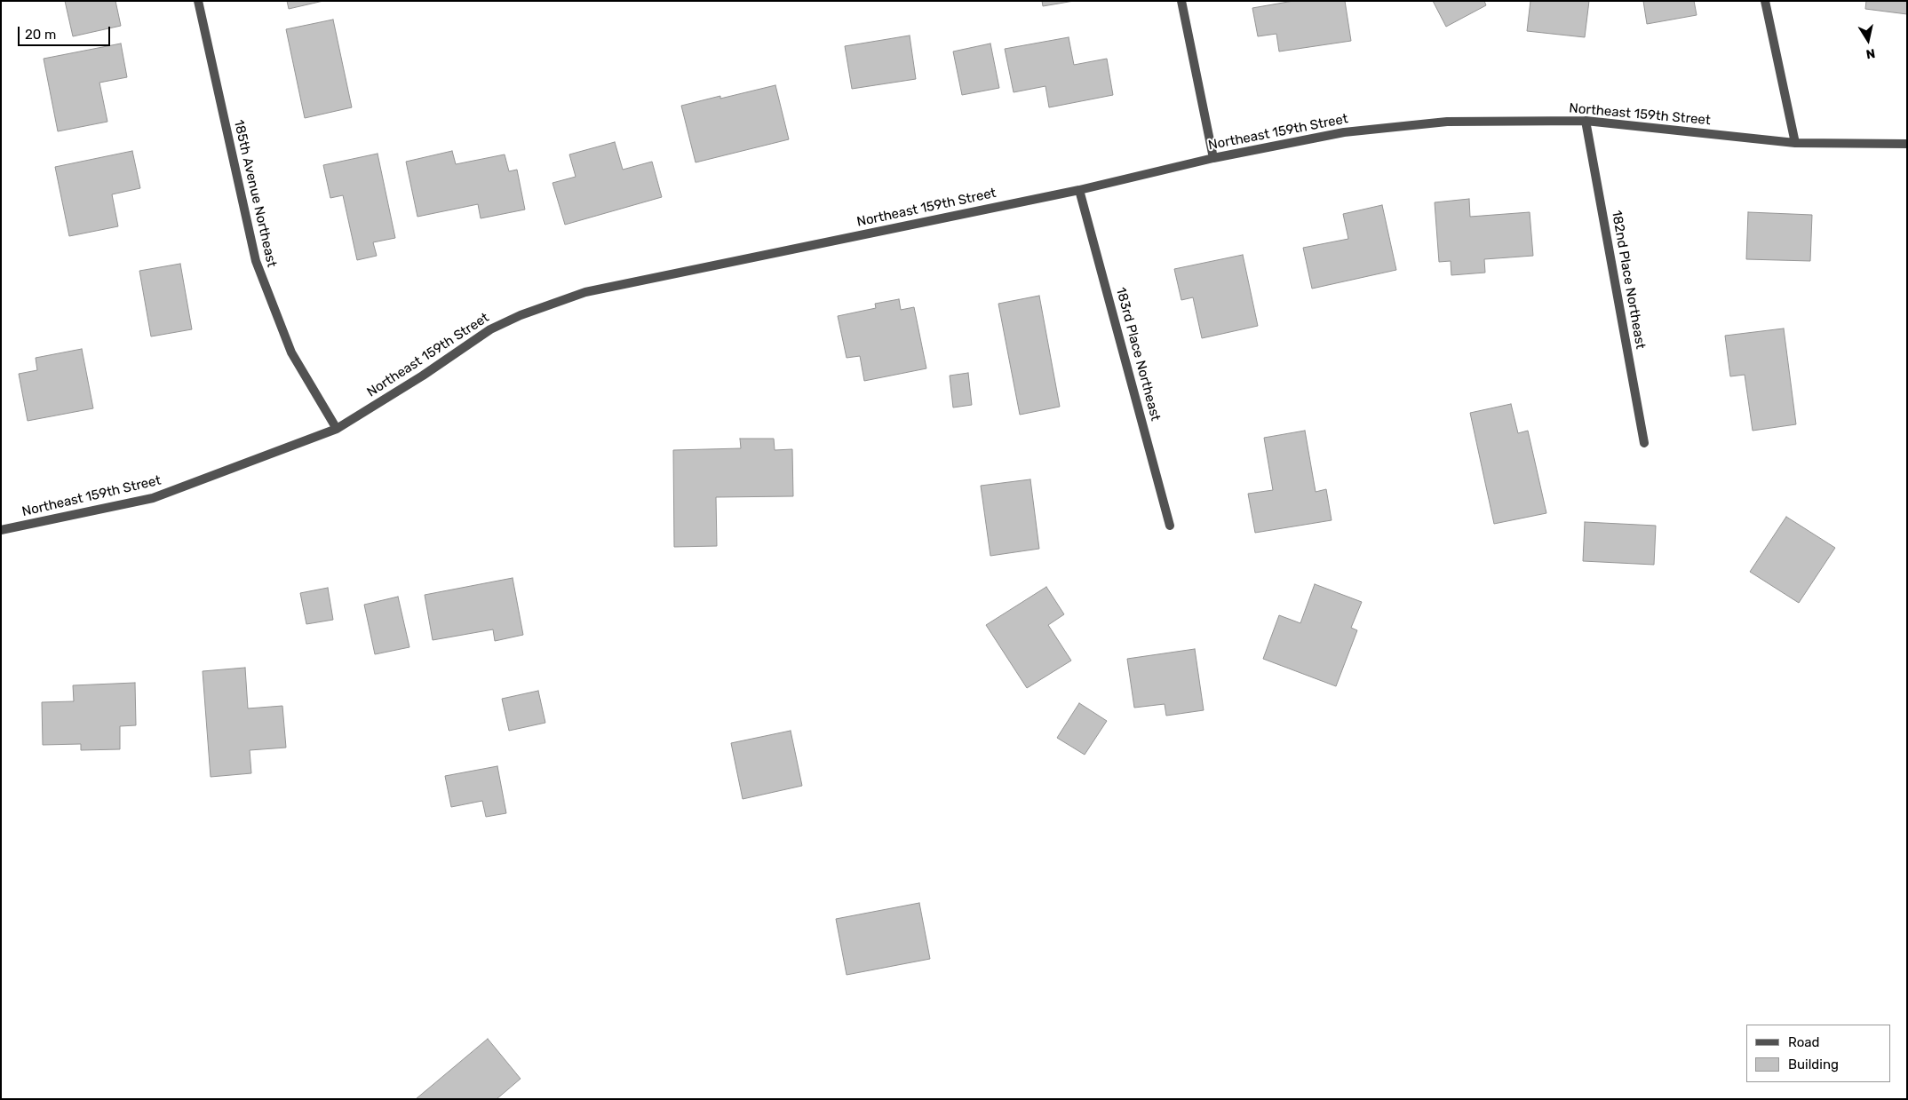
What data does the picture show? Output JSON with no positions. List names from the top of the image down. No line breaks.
{"streets":{"street":["Northeast 159th Street","185th Avenue Northeast","182nd Place Northeast","183rd Place Northeast"]},"crossings":[["Northeast 159th Street","185th Avenue Northeast"],["Northeast 159th Street","182nd Place Northeast"],["Northeast 159th Street","183rd Place Northeast"]],"legend":["Road","Building"],"scale_bar":"20 m","north":"bottom"}
